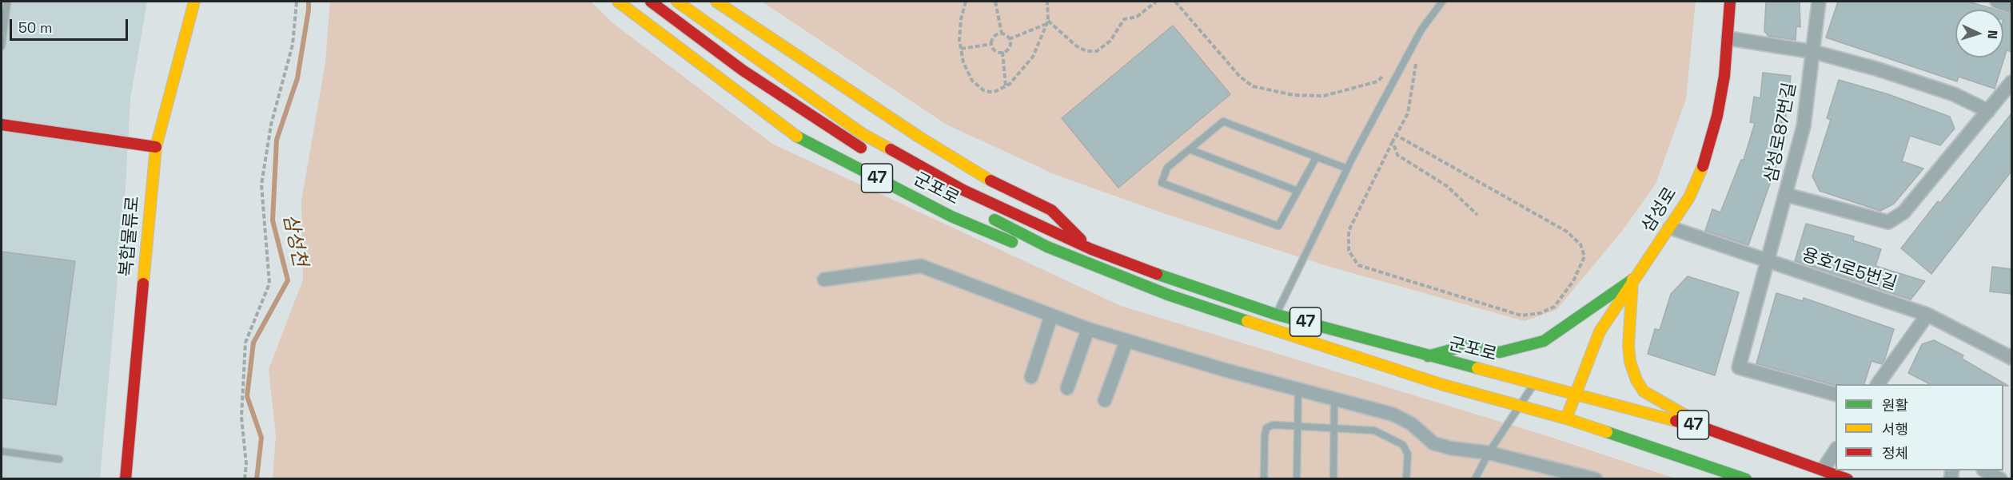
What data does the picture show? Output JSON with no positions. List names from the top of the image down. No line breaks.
{"streets":{"main road":["47","군포로","삼성로","복합물류로"],"street":["삼성로87번길","용호1로5번길"]},"crossings":[["군포로","삼성로"],["삼성로","용호1로5번길"]],"water":["삼성천"],"legend":["원활","서행","정체"],"scale_bar":"50 m","north":"right"}
